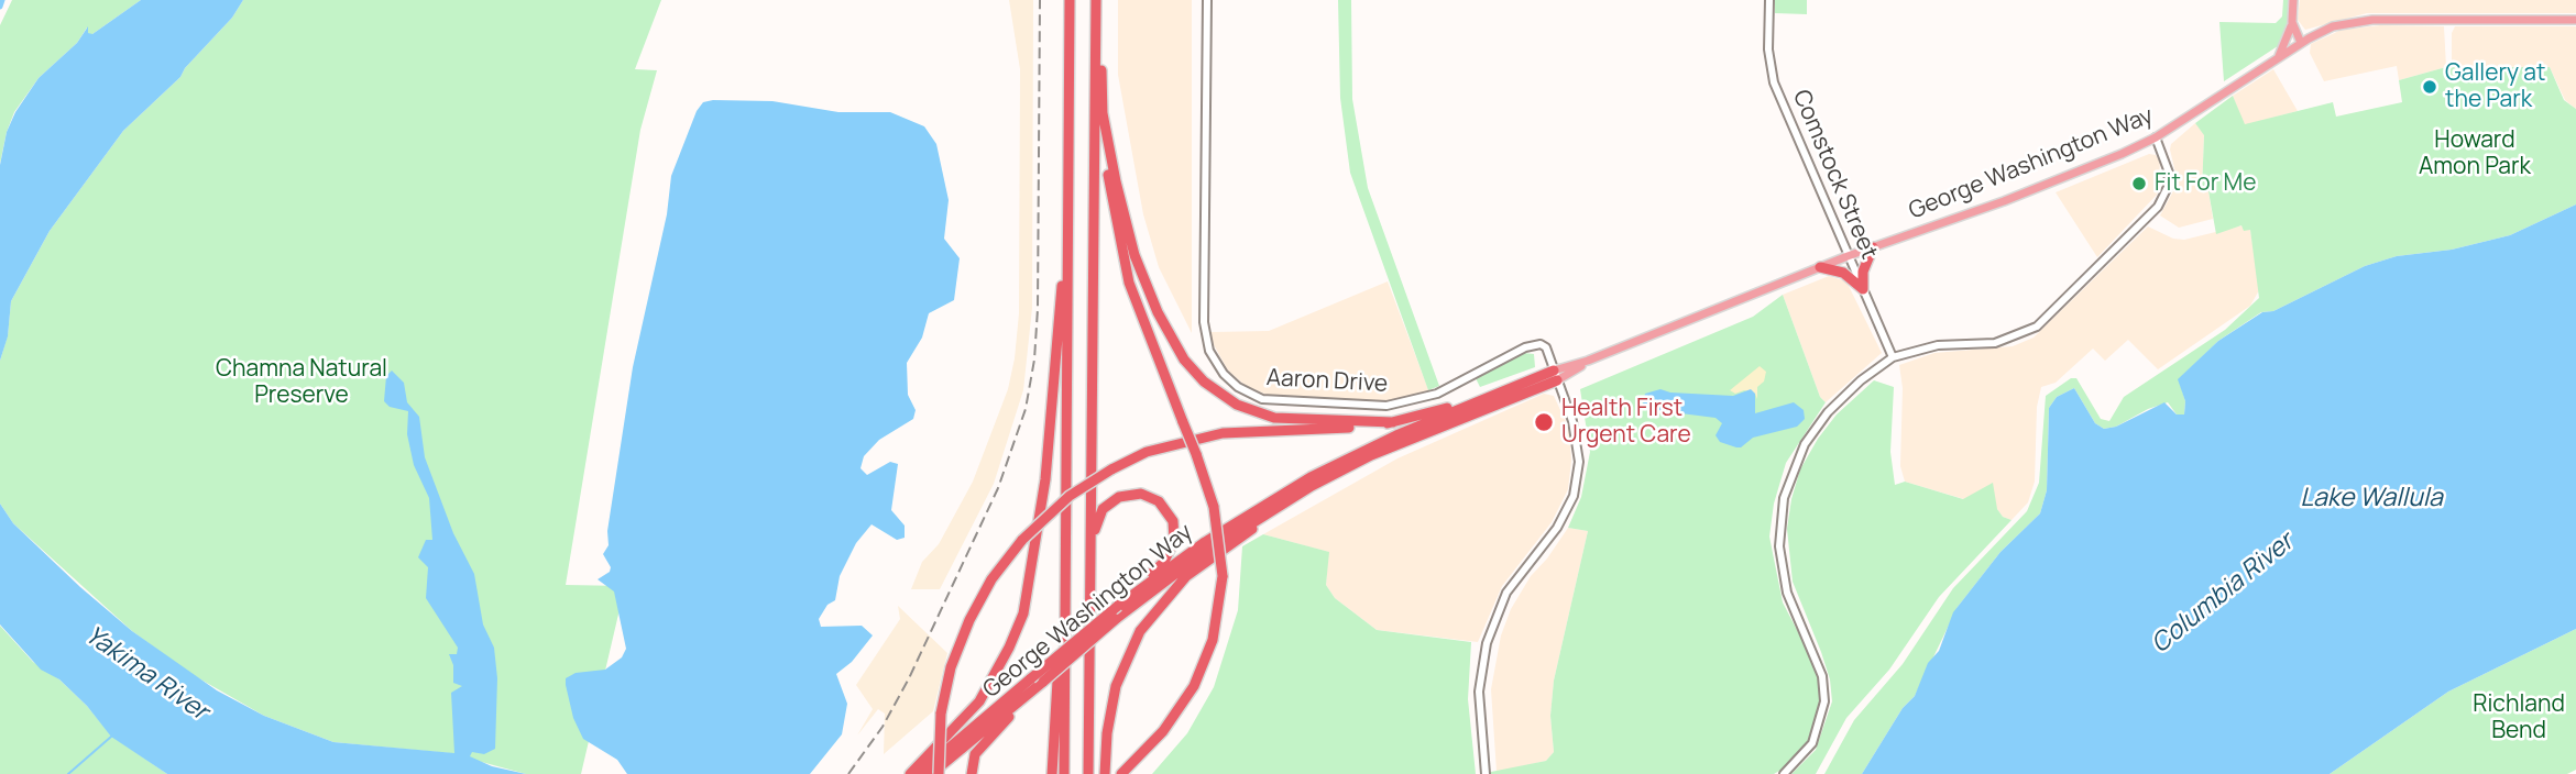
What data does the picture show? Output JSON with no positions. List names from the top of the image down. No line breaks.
{"streets":{"highway":["George Washington Way"],"street":["Comstock Street","Aaron Drive"]},"crossings":[["George Washington Way","Comstock Street"],["George Washington Way","Aaron Drive"]],"water":["Lake Wallula","Columbia River","Yakima River"],"parks":["Howard Amon Park","Chamna Natural Preserve","Richland Bend"],"places":["Gallery at the Park","Fit For Me","Health First Urgent Care"]}
